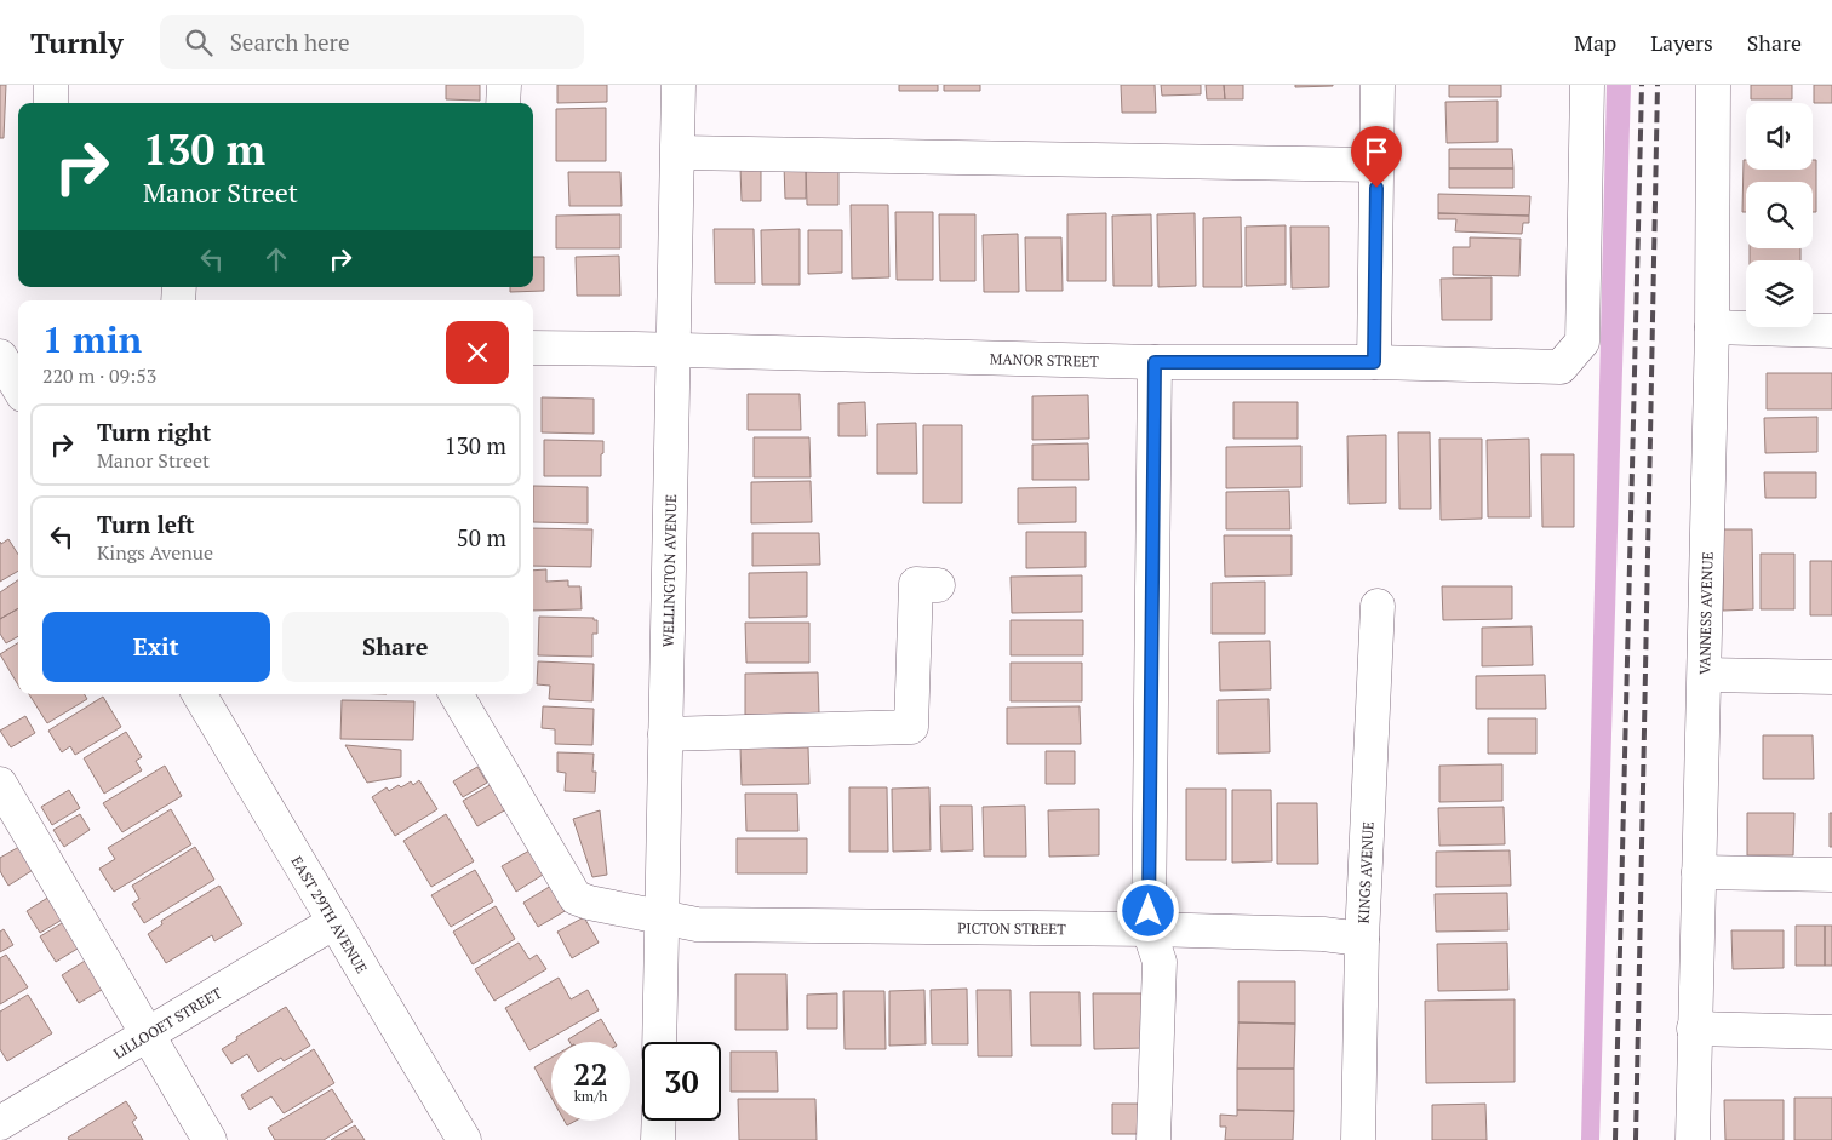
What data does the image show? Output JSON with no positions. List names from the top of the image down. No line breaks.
{"streets":{"street":["MANOR STREET","WELLINGTON AVENUE","VANNESS AVENUE","KINGS AVENUE","EAST 29TH AVENUE","PICTON STREET","LILLOOET STREET"]},"crossings":[["MANOR STREET","WELLINGTON AVENUE"],["WELLINGTON AVENUE","PICTON STREET"],["KINGS AVENUE","PICTON STREET"],["EAST 29TH AVENUE","LILLOOET STREET"]],"page":{"header":"Turnly","search":"Search here","nav":["Map","Layers","Share"],"turn":["130 m","Manor Street"],"heading":["1 min","220 m · 09:53"],"list":[{"name":"Turn right","note":"Manor Street","value":"130 m"},{"name":"Turn left","note":"Kings Avenue","value":"50 m"}],"buttons":["Exit","Share"],"speed":"22 km/h","limit":"30"}}
